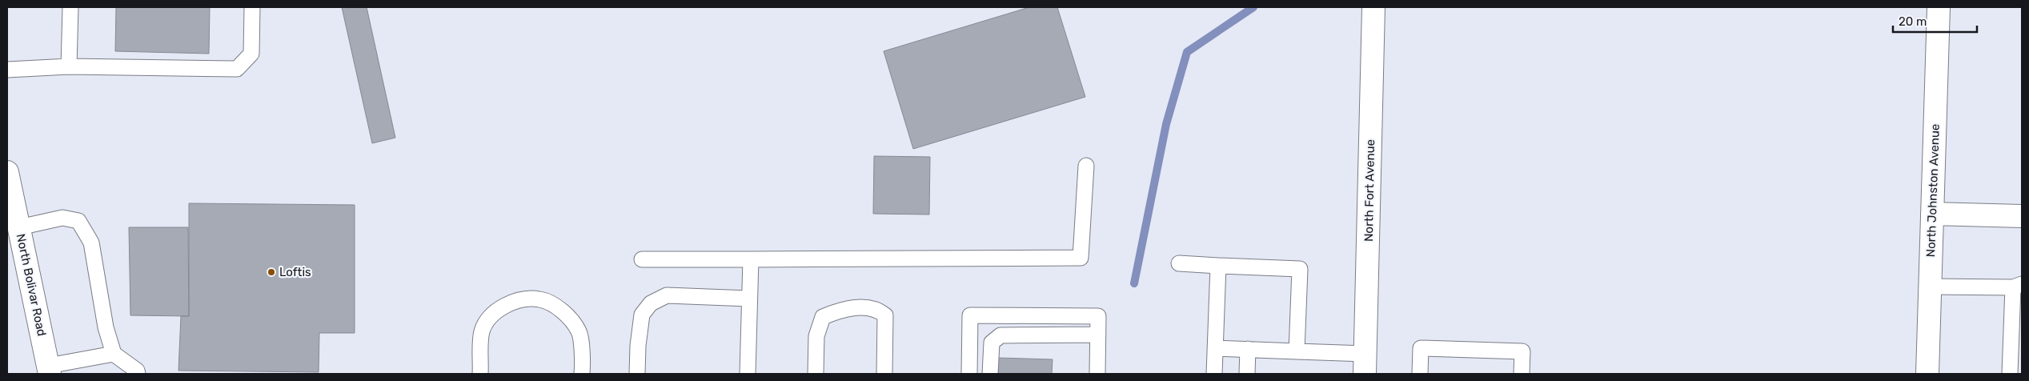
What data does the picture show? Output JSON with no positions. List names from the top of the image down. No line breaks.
{"streets":{"street":["North Fort Avenue","North Johnston Avenue","North Bolivar Road"]},"places":["Loftis"],"scale_bar":"20 m"}
